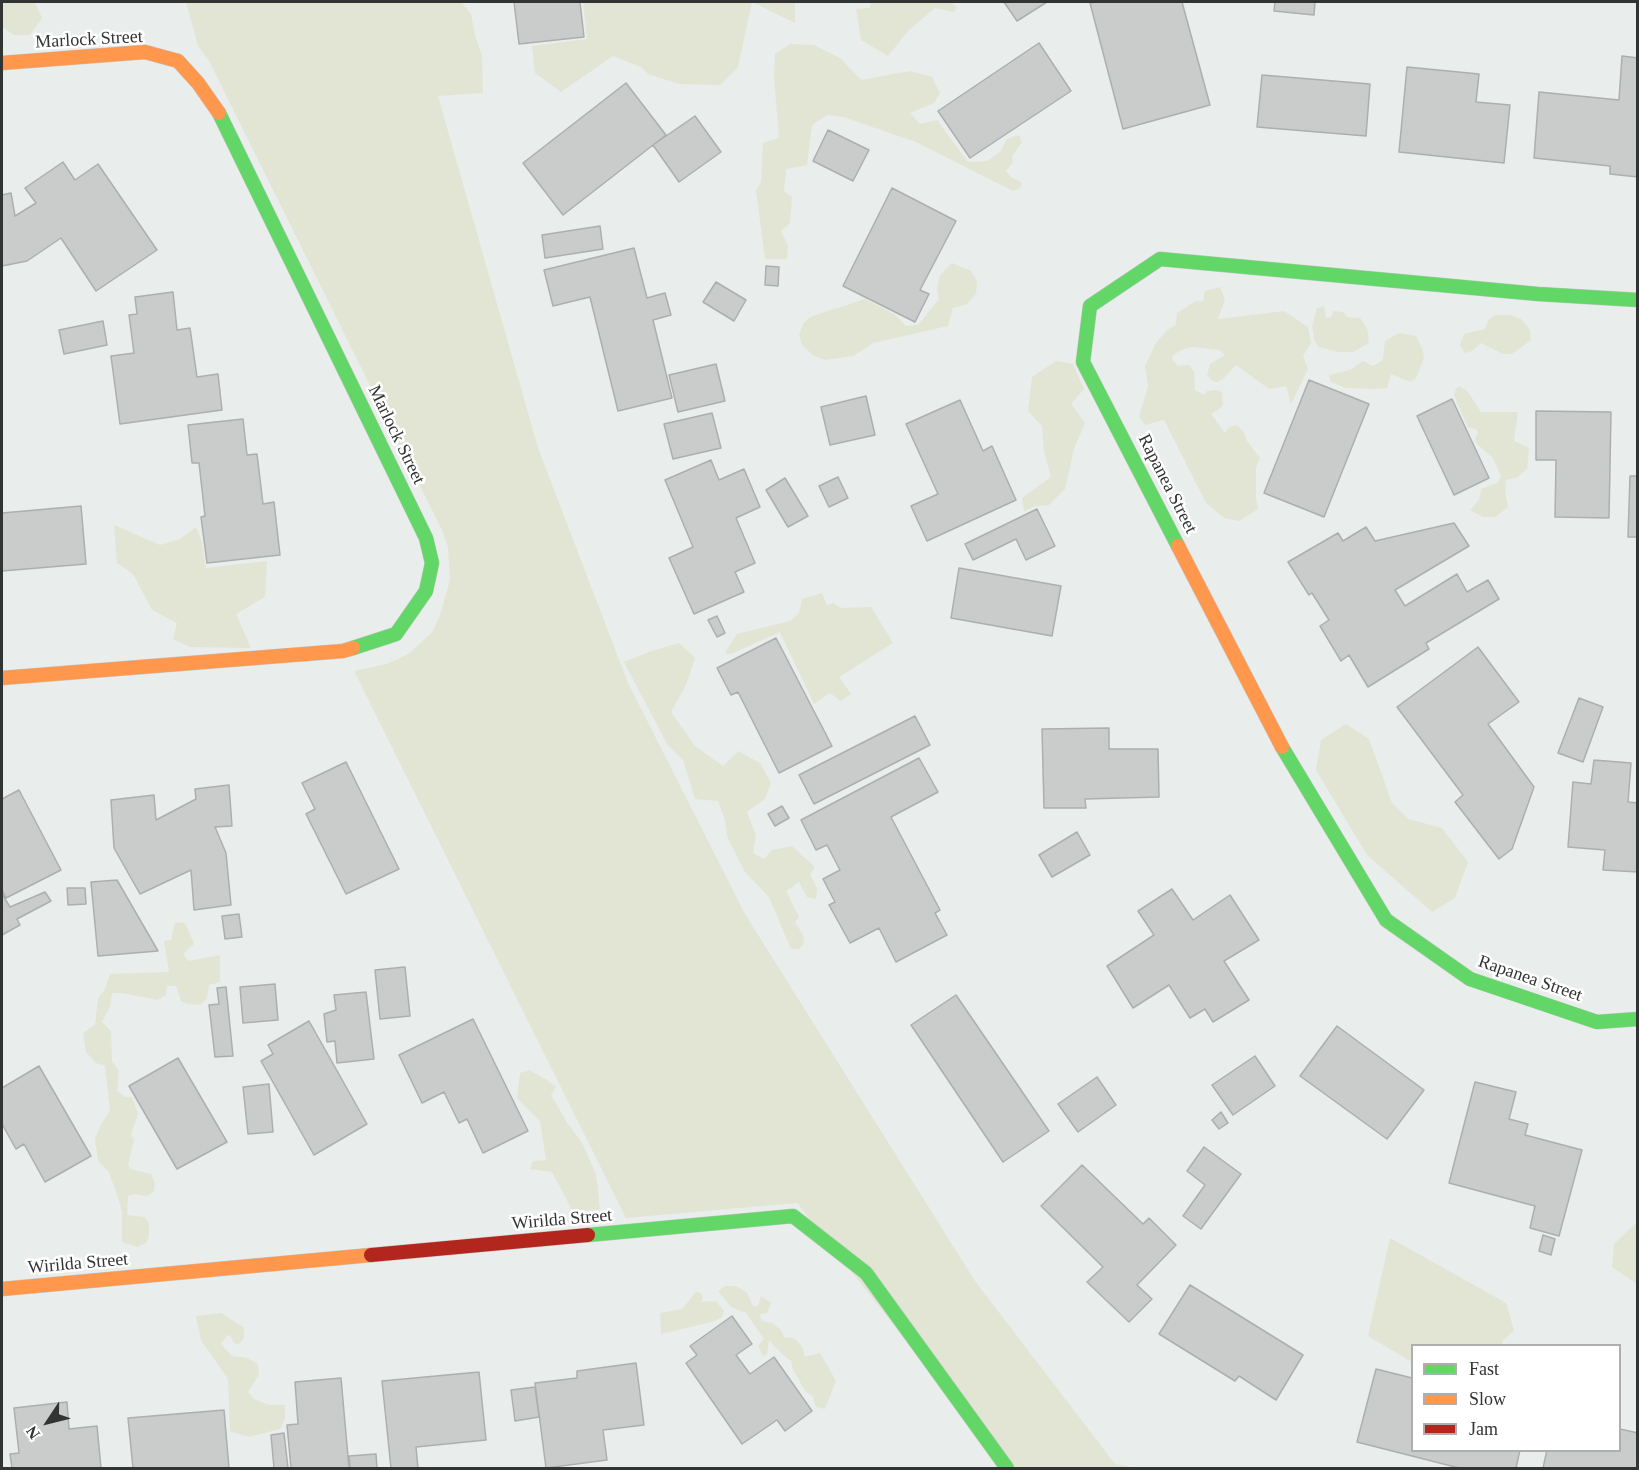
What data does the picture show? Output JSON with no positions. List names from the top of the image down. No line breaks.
{"streets":{"street":["Marlock Street","Rapanea Street","Wirilda Street"]},"legend":["Fast","Slow","Jam"],"north":"bottom left"}
